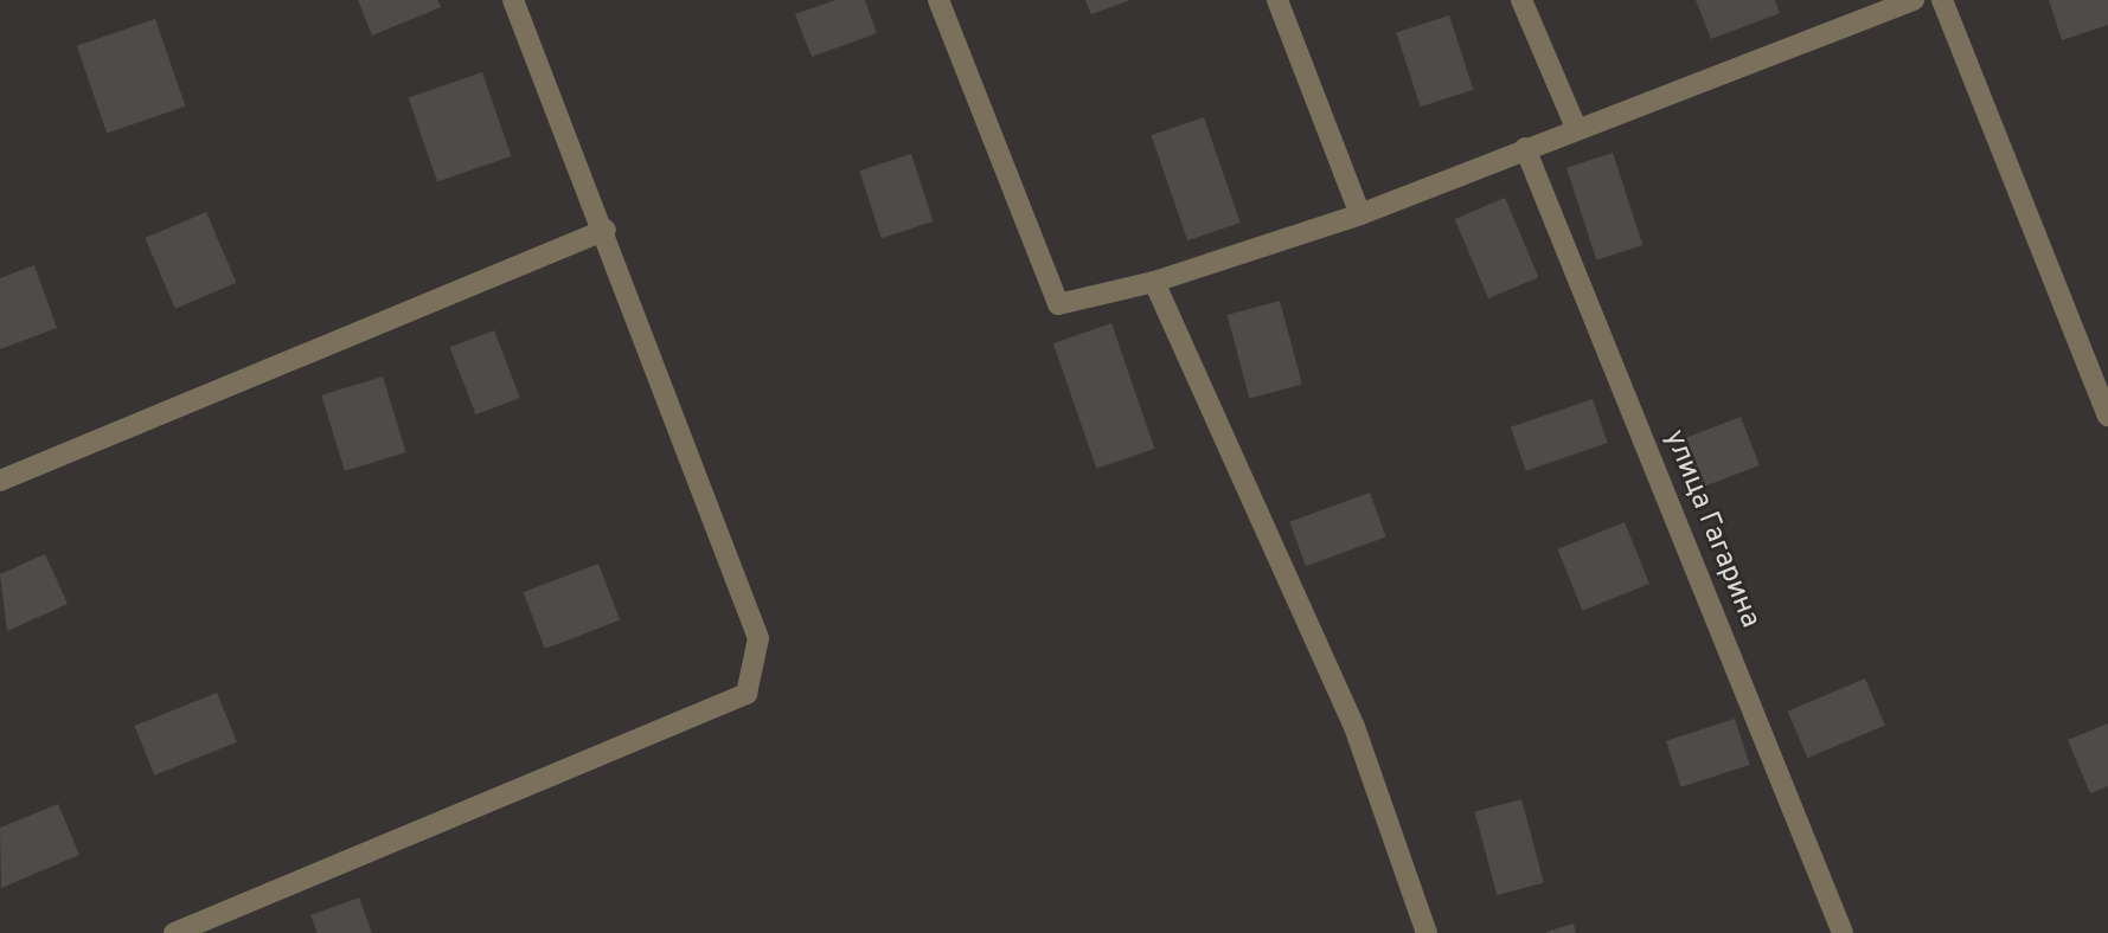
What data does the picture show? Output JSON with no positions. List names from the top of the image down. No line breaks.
{"streets":{"street":["улица Гагарина"]}}
